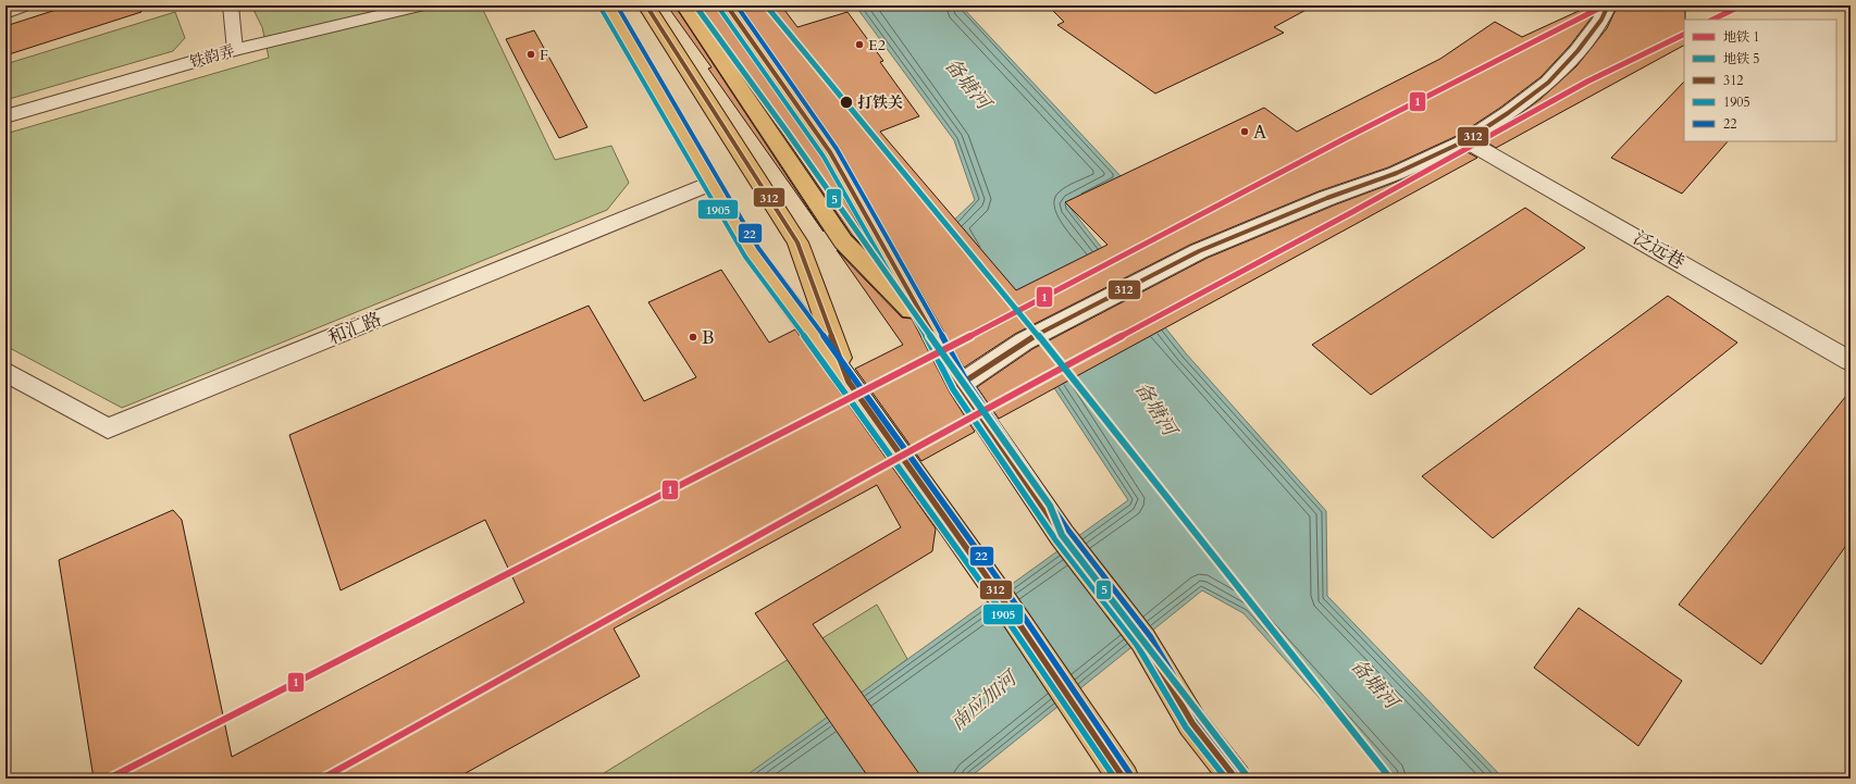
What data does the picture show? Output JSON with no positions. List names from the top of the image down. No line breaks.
{"streets":{"street":["铁韵弄","泛远巷","和汇路"]},"water":["备塘河","南应加河"],"places":["E2","F","打铁关","A","B"],"lines":["metro line 1","metro line 5","transit line 312","transit line 22","transit line 1905"],"legend":["地铁 1","地铁 5","312","1905","22"]}
